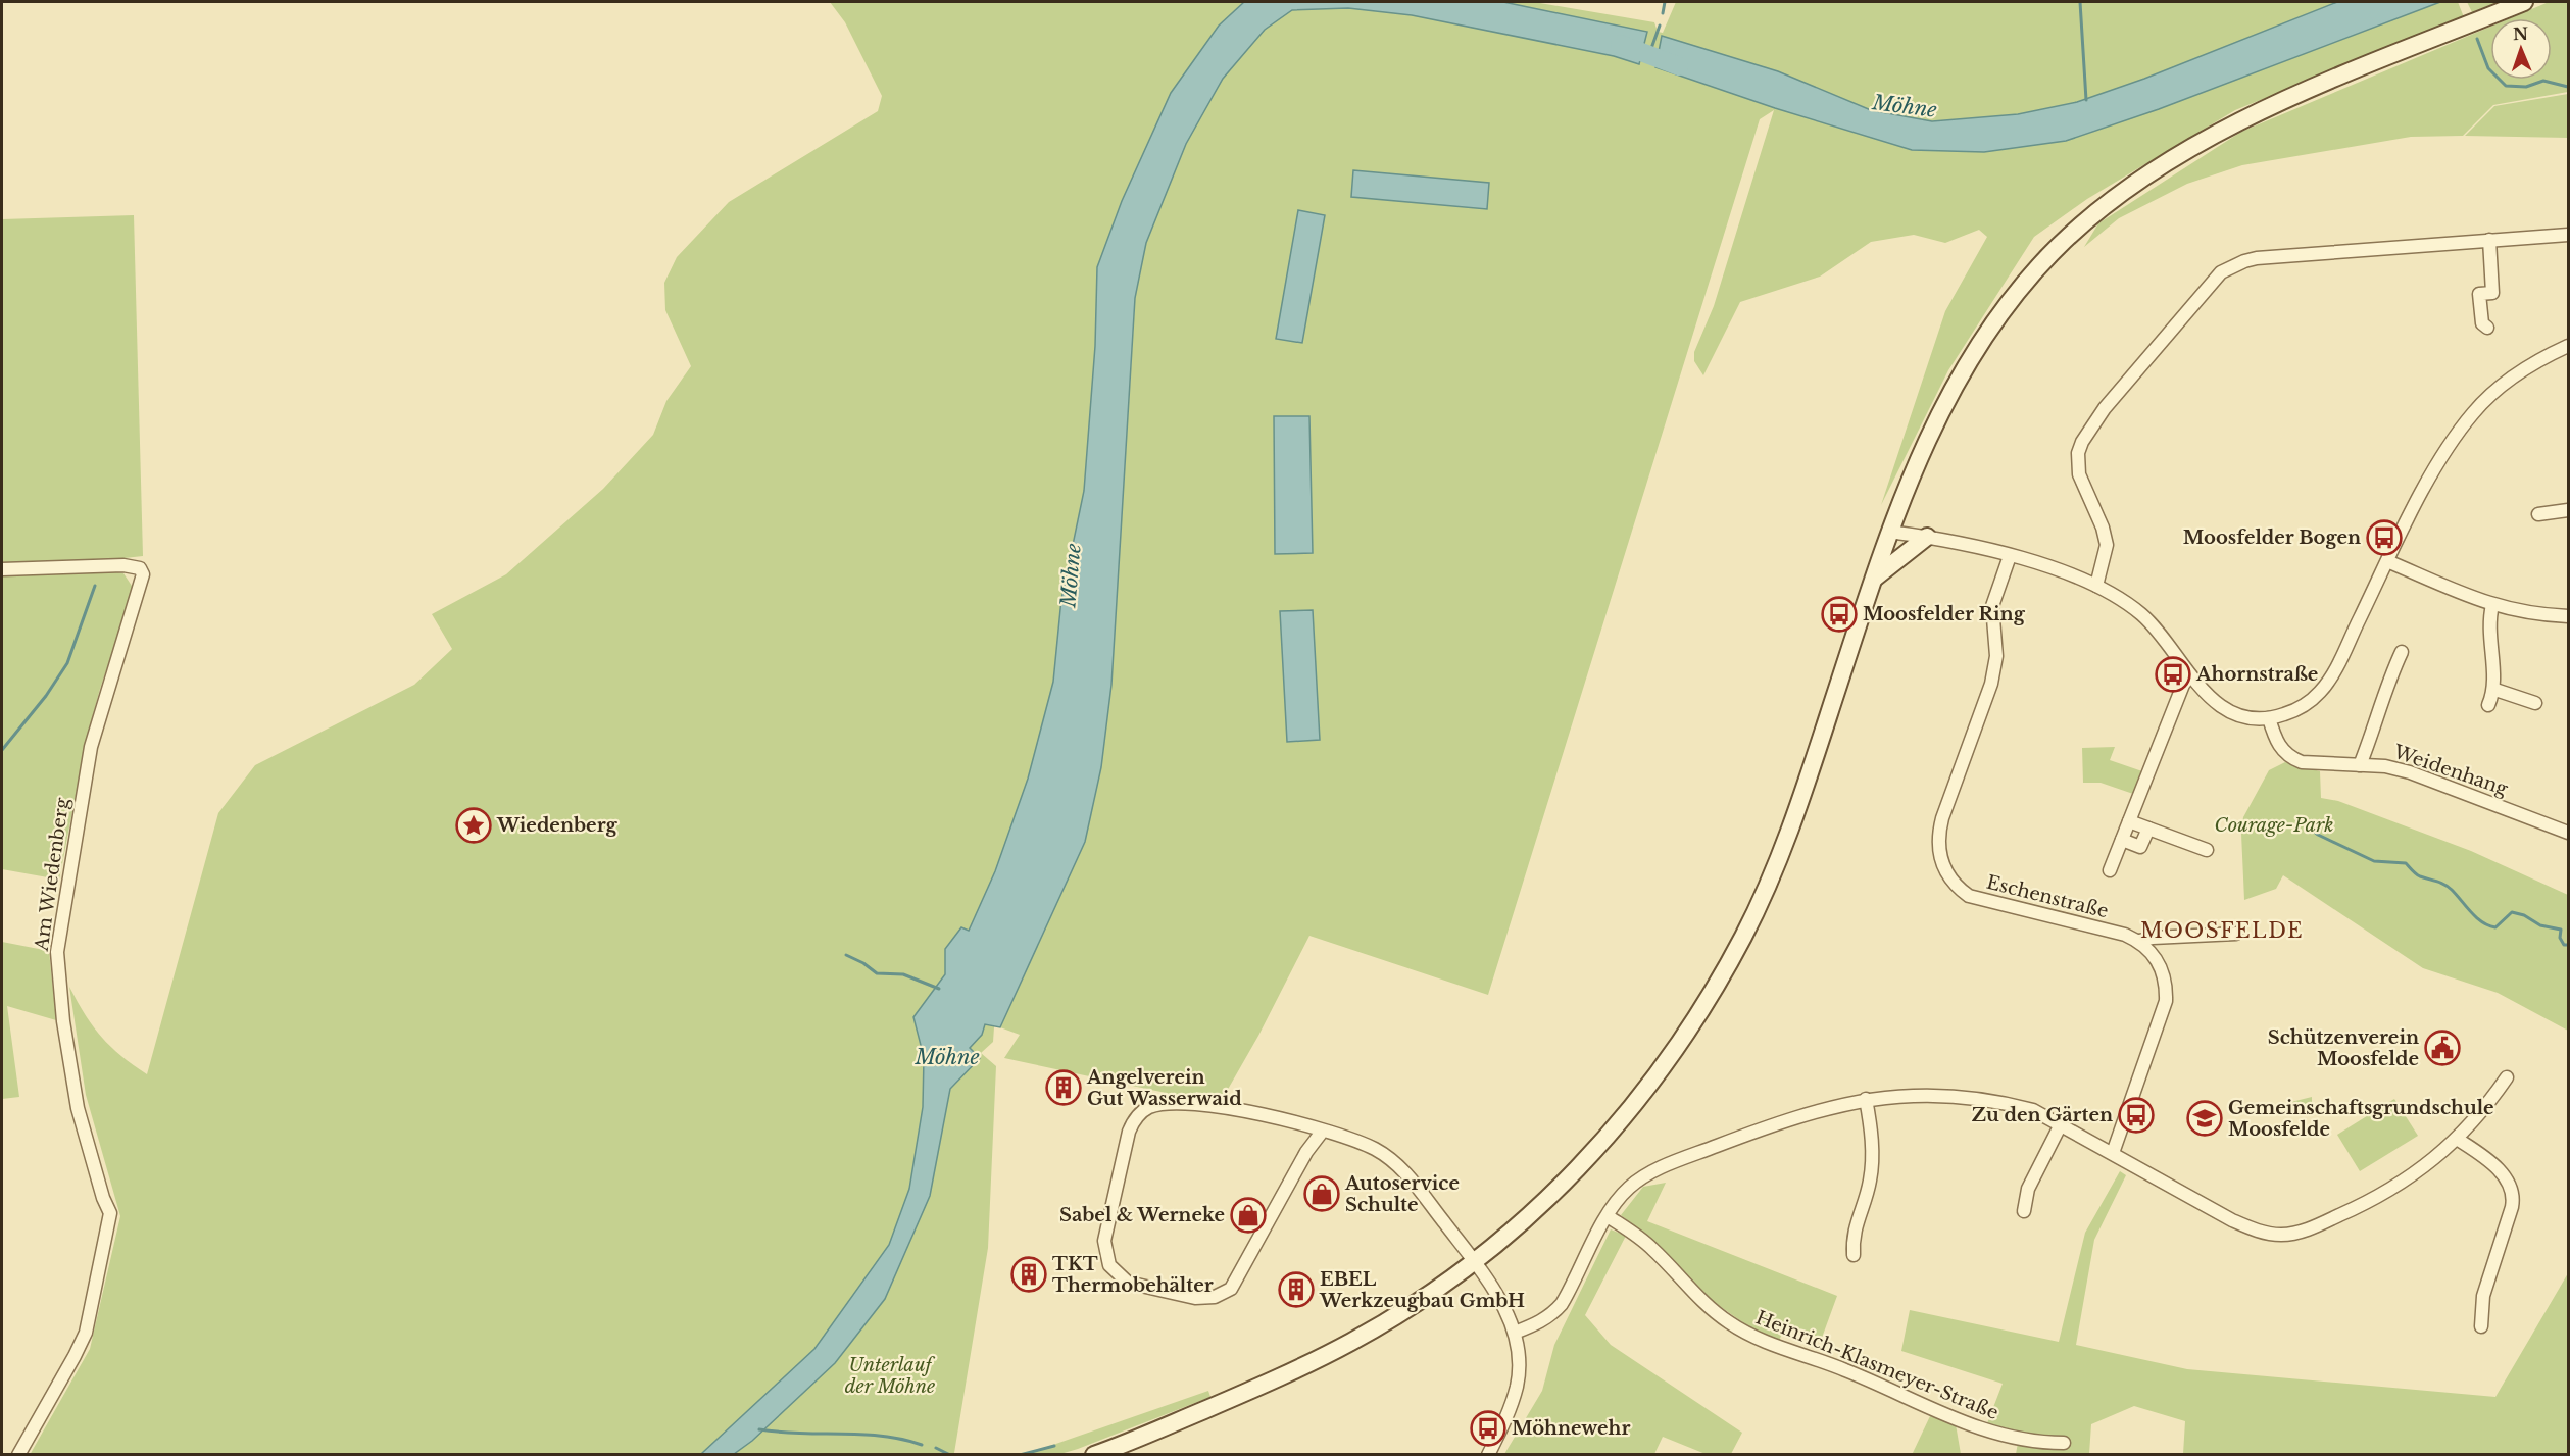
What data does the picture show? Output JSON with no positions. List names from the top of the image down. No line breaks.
{"streets":{"street":["Weidenhang","Am Wiedenberg","Eschenstraße","Heinrich-Klasmeyer-Straße"]},"districts":["MOOSFELDE"],"water":["Möhne"],"parks":["Courage-Park","Unterlauf der Möhne"],"places":{"bus stop":["Moosfelder Bogen","Moosfelder Ring","Ahornstraße","Zu den Gärten","Möhnewehr"],"place":["Wiedenberg"],"public building":["Schützenverein Moosfelde"],"building":["Angelverein Gut Wasserwaid","TKT Thermobehälter","EBEL Werkzeugbau GmbH"],"school or university":["Gemeinschaftsgrundschule Moosfelde"],"shop":["Autoservice Schulte","Sabel & Werneke"]},"north":"top"}
